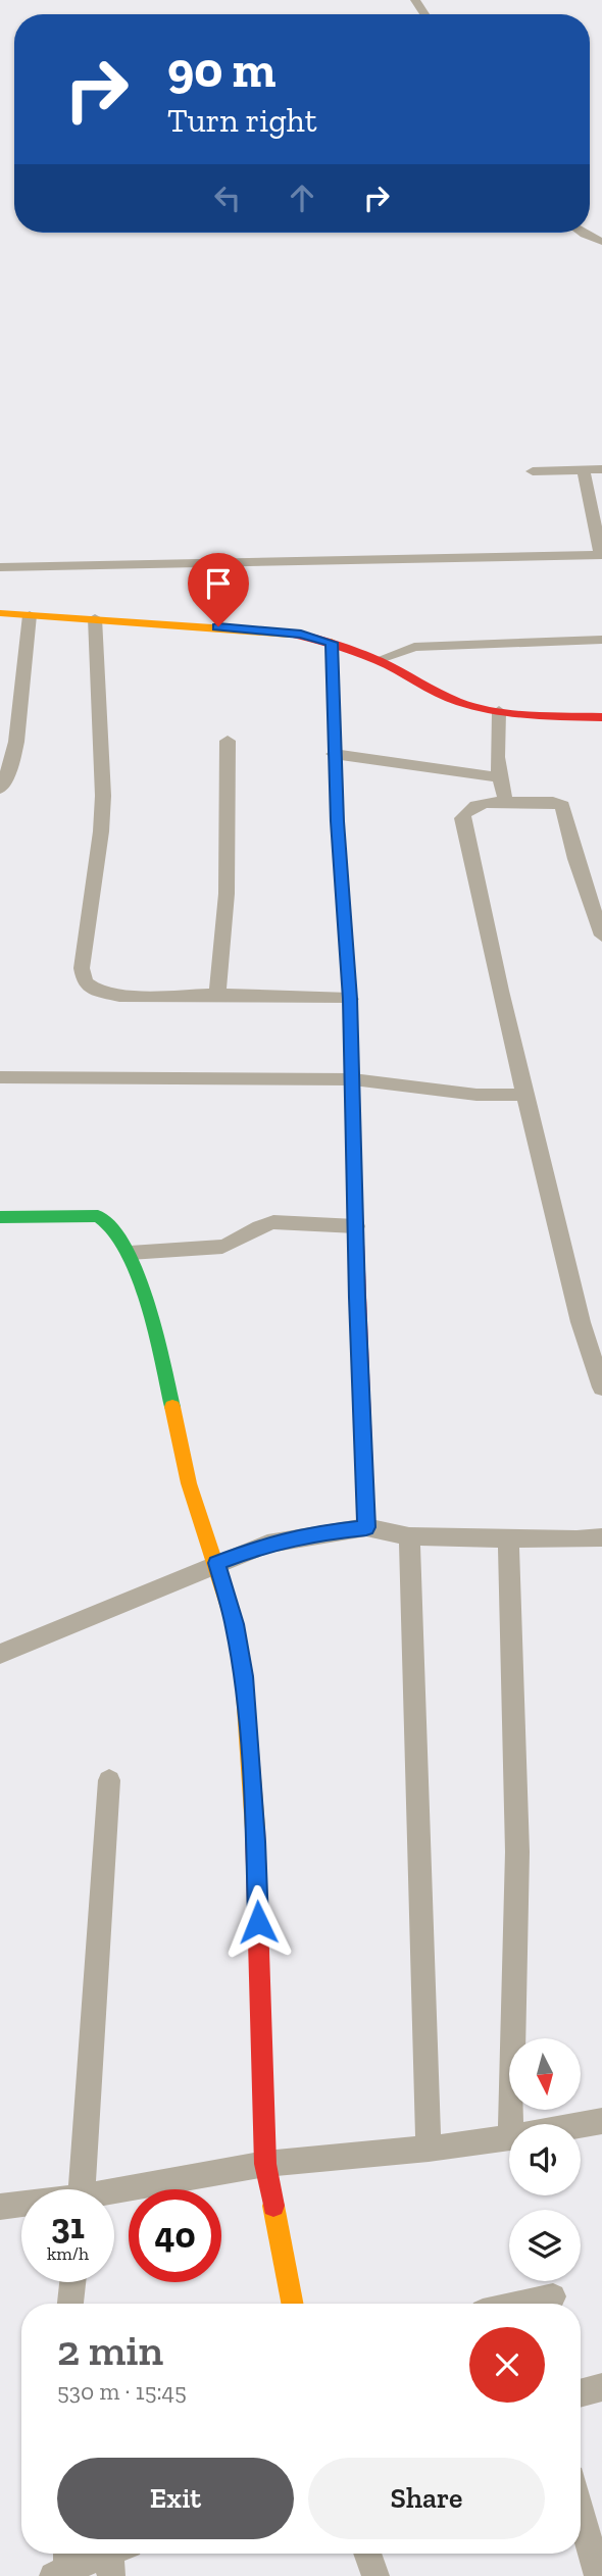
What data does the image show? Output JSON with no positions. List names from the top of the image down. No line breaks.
{"north":"bottom","page":{"turn":["90 m","Turn right"],"speed":"31 km/h","limit":"40","heading":["2 min","530 m · 15:45"],"buttons":["Exit","Share"]}}
